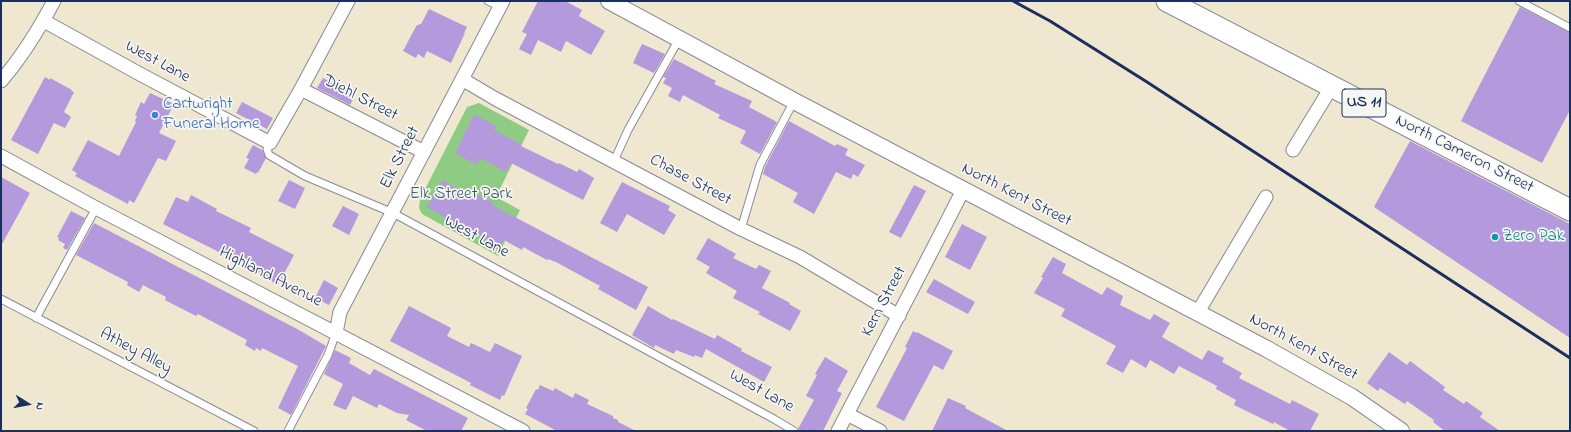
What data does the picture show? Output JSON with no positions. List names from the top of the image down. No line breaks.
{"streets":{"main road":["US 11","North Cameron Street"],"street":["West Lane","Diehl Street","Elk Street","Chase Street","North Kent Street","Highland Avenue","Kern Street"],"lane":["Athey Alley"]},"crossings":[["West Lane","Elk Street"],["Diehl Street","Elk Street"],["Elk Street","Chase Street"],["Elk Street","Highland Avenue"],["Chase Street","Kern Street"],["North Kent Street","Kern Street"]],"parks":["Elk Street Park"],"places":["Cartwright Funeral Home","Zero Pak"],"north":"right"}
